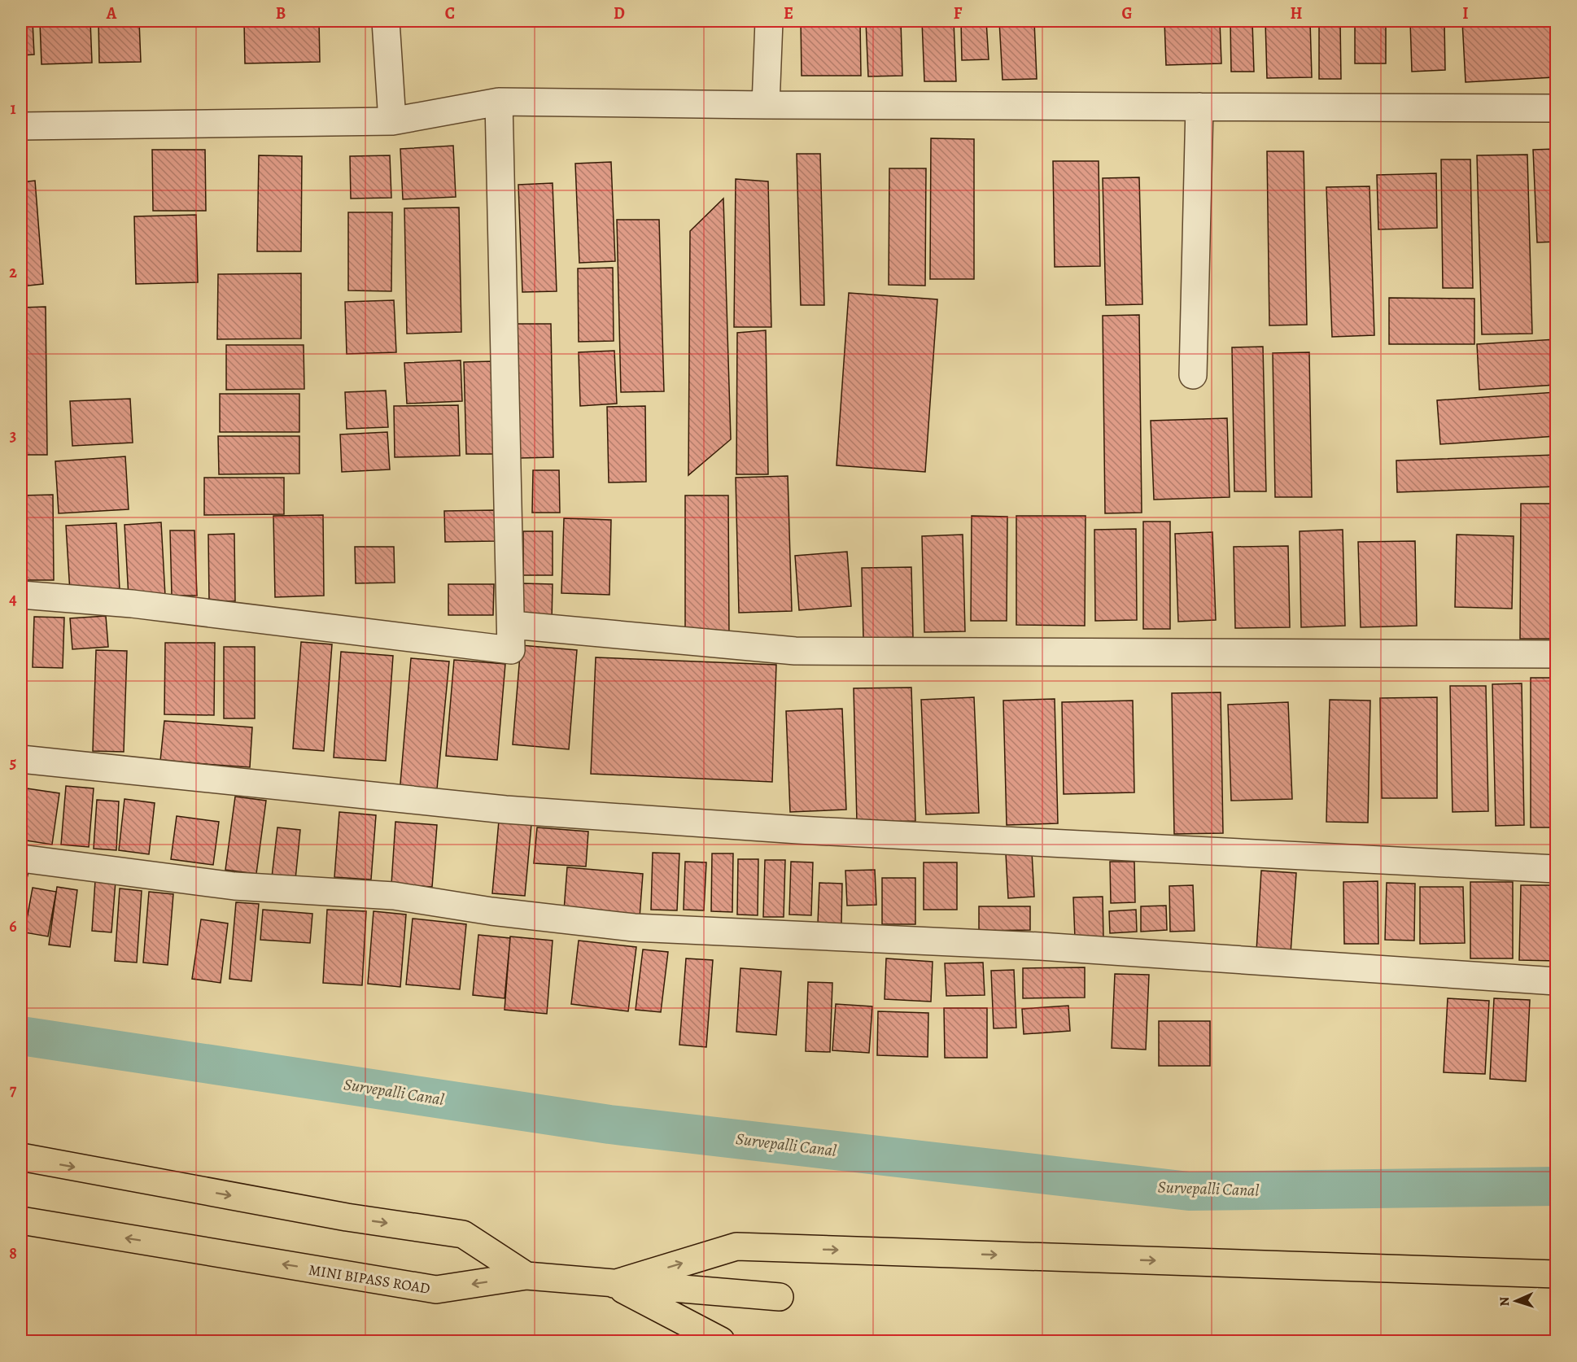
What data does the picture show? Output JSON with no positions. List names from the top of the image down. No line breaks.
{"streets":{"main road":["MINI BIPASS ROAD"]},"water":["Survepalli Canal"],"north":"left","grid":{"columns":["A","B","C","D","E","F","G","H","I"],"rows":["1","2","3","4","5","6","7","8"]}}
